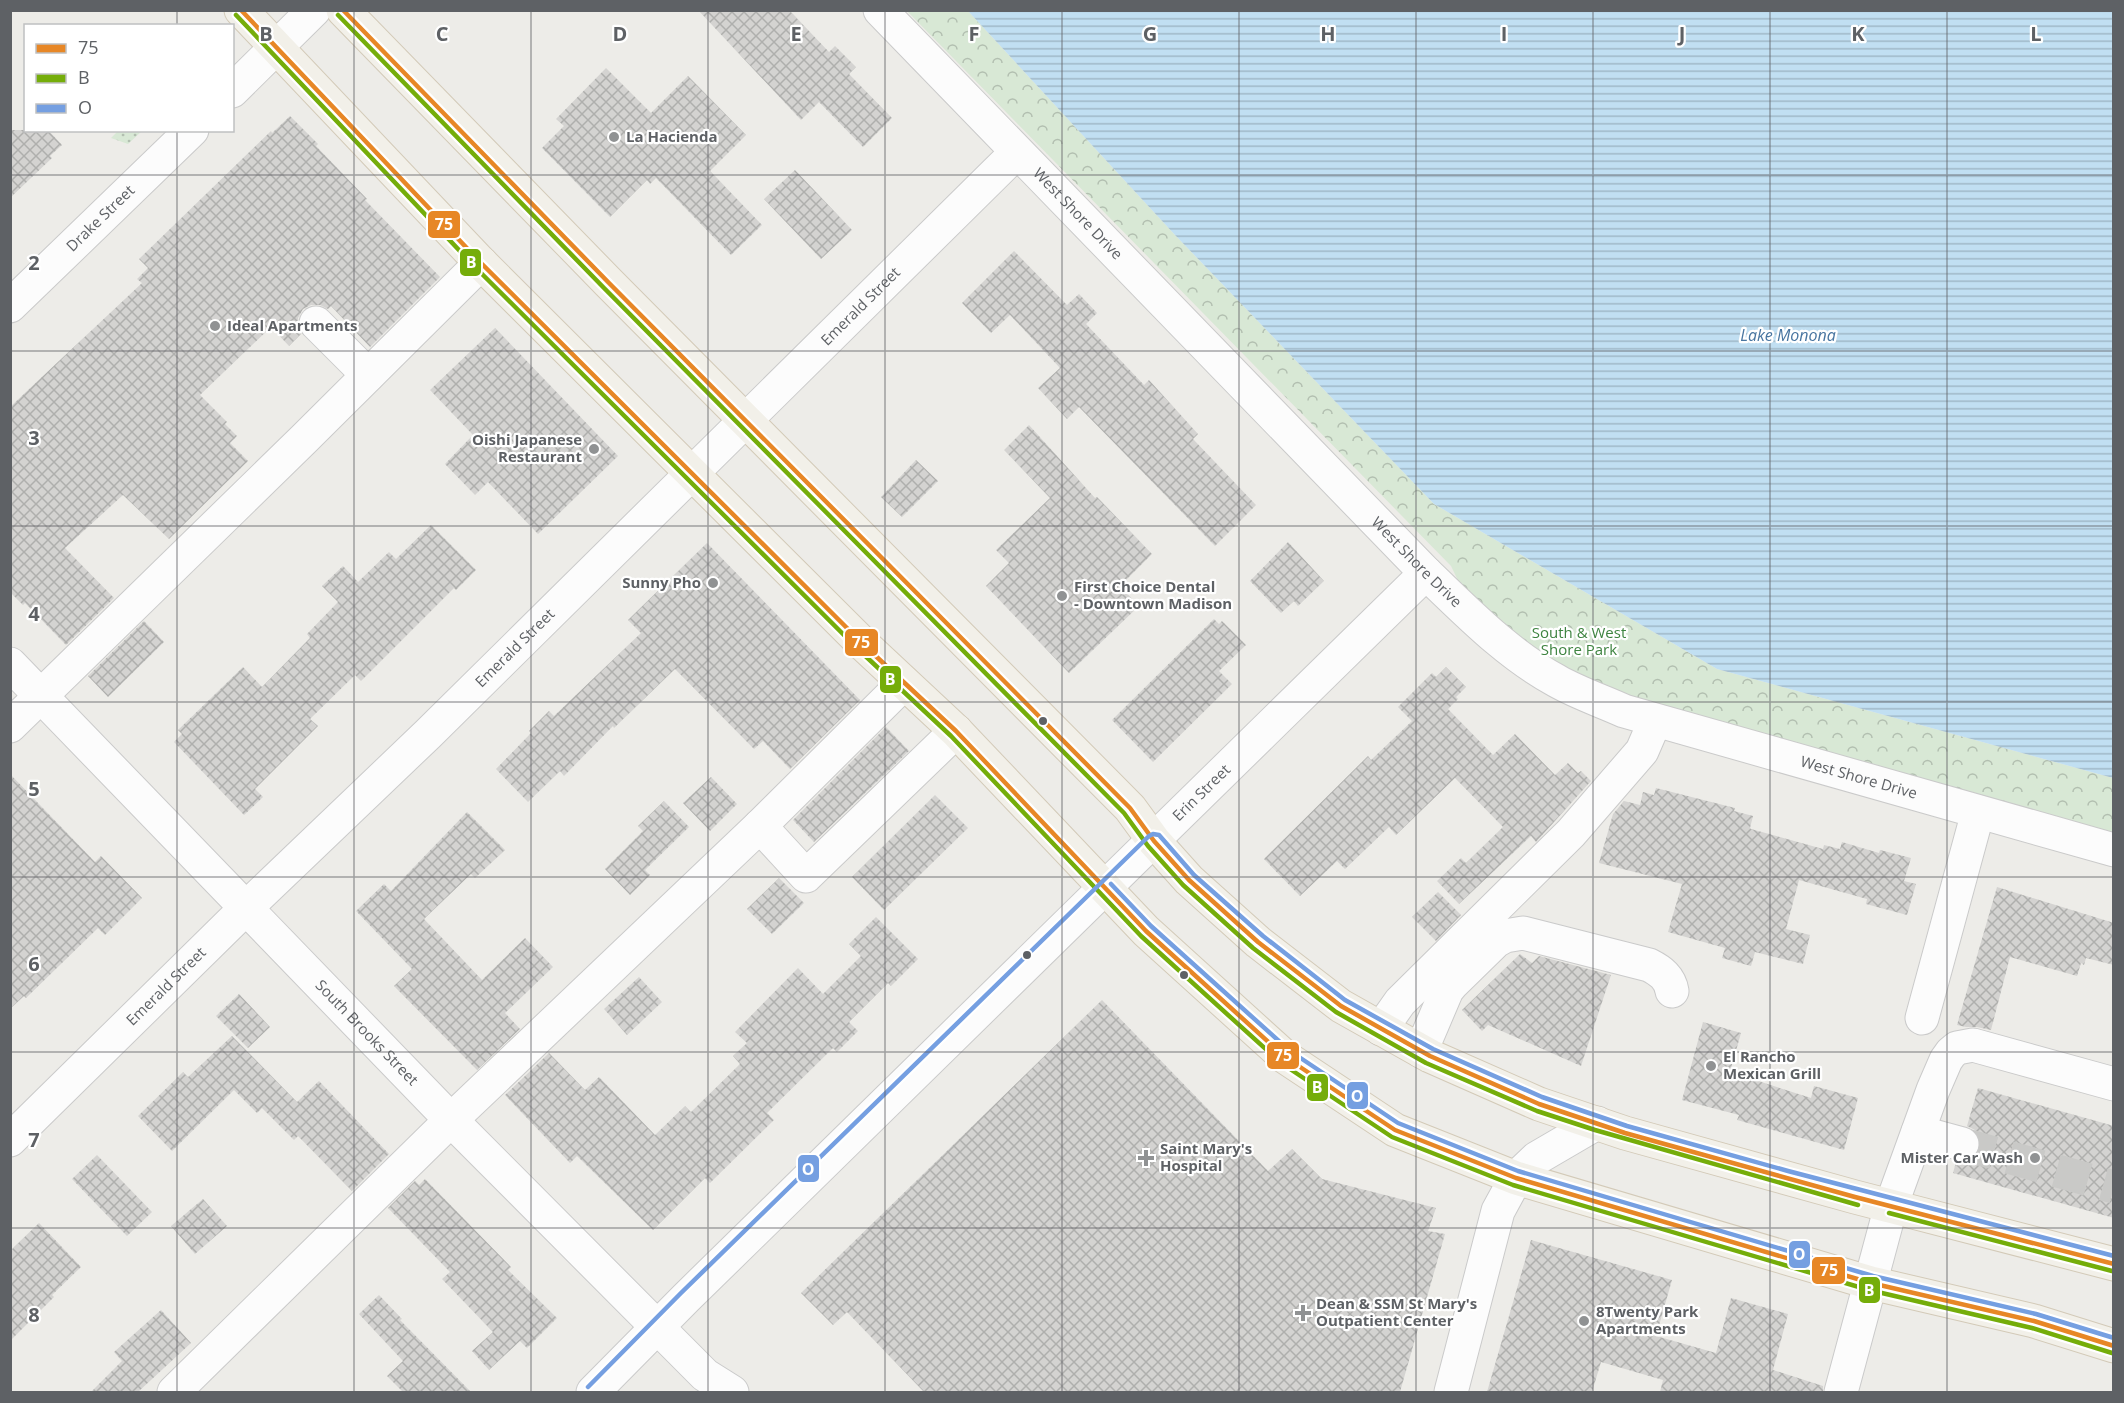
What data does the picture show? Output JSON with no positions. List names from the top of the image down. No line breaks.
{"streets":{"street":["West Shore Drive","Drake Street","Emerald Street","Erin Street","South Brooks Street"]},"crossings":[["West Shore Drive","Emerald Street"],["West Shore Drive","Erin Street"],["Emerald Street","South Brooks Street"],["Erin Street","South Brooks Street"]],"water":["Lake Monona"],"parks":["South & West Shore Park"],"places":{"other":["La Hacienda","Ideal Apartments","Oishi Japanese Restaurant","Sunny Pho","First Choice Dental - Downtown Madison","El Rancho Mexican Grill","Mister Car Wash","8Twenty Park Apartments"],"health":["Saint Mary's Hospital","Dean & SSM St Mary's Outpatient Center"]},"lines":["transit line 75","transit line B","transit line O"],"legend":["75","B","O"],"grid":{"columns":["B","C","D","E","F","G","H","I","J","K","L"],"rows":["2","3","4","5","6","7","8"]}}
